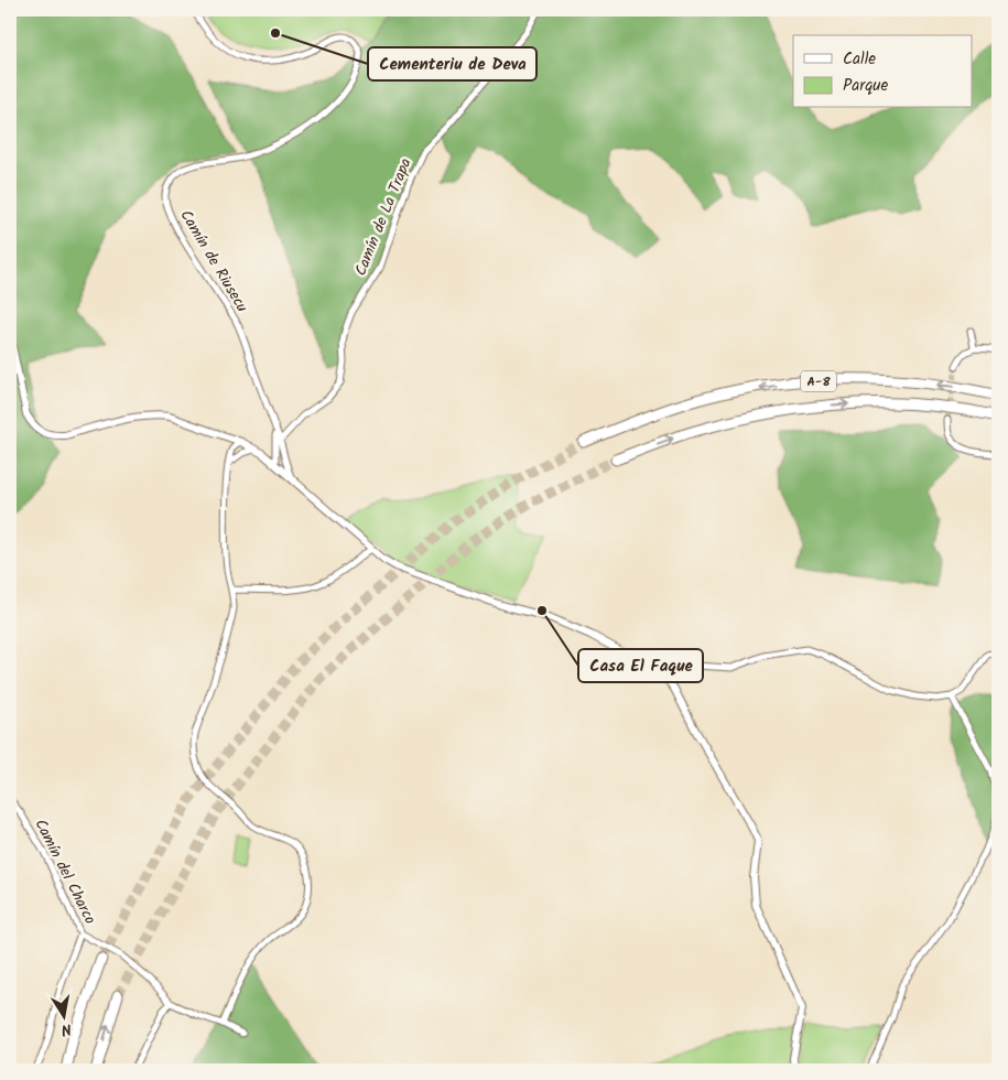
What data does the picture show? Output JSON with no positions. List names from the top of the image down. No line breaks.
{"streets":{"highway":["A-8"],"street":["Camín de La Trapa","Camín de Riusecu","Camín del Charco"]},"crossings":[["Camín de La Trapa","Camín de Riusecu"]],"places":["Cementeriu de Deva","Casa El Faque"],"legend":["Calle","Parque"],"north":"bottom"}
